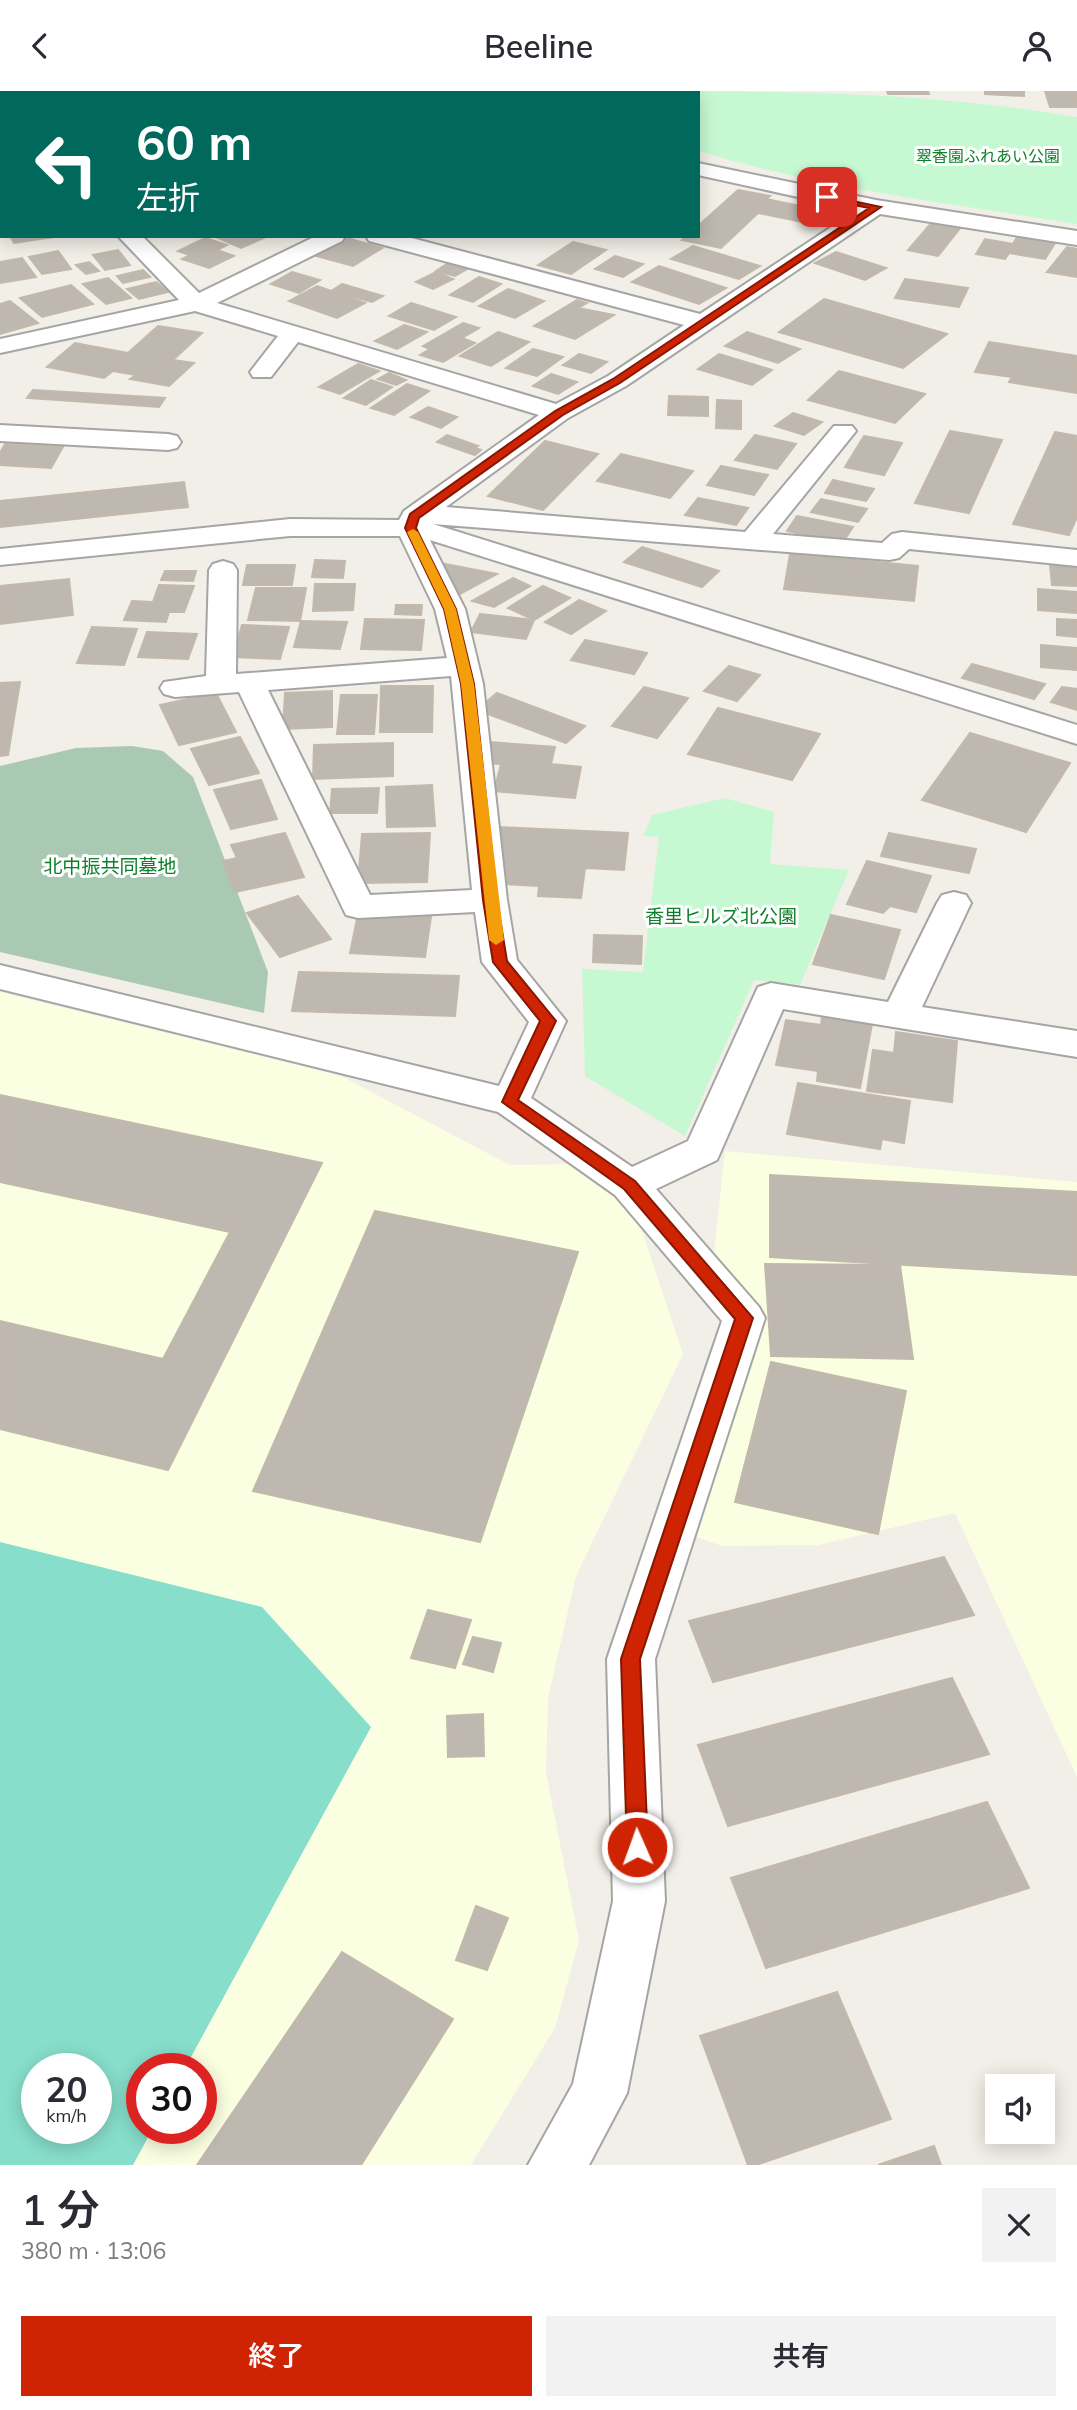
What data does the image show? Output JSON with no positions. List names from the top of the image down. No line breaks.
{"parks":["翠香園ふれあい公園","北中振共同墓地","香里ヒルズ北公園"],"page":{"header":"Beeline","turn":["60 m","左折"],"speed":"20 km/h","limit":"30","heading":["1 分","380 m · 13:06"],"buttons":["終了","共有"]}}
